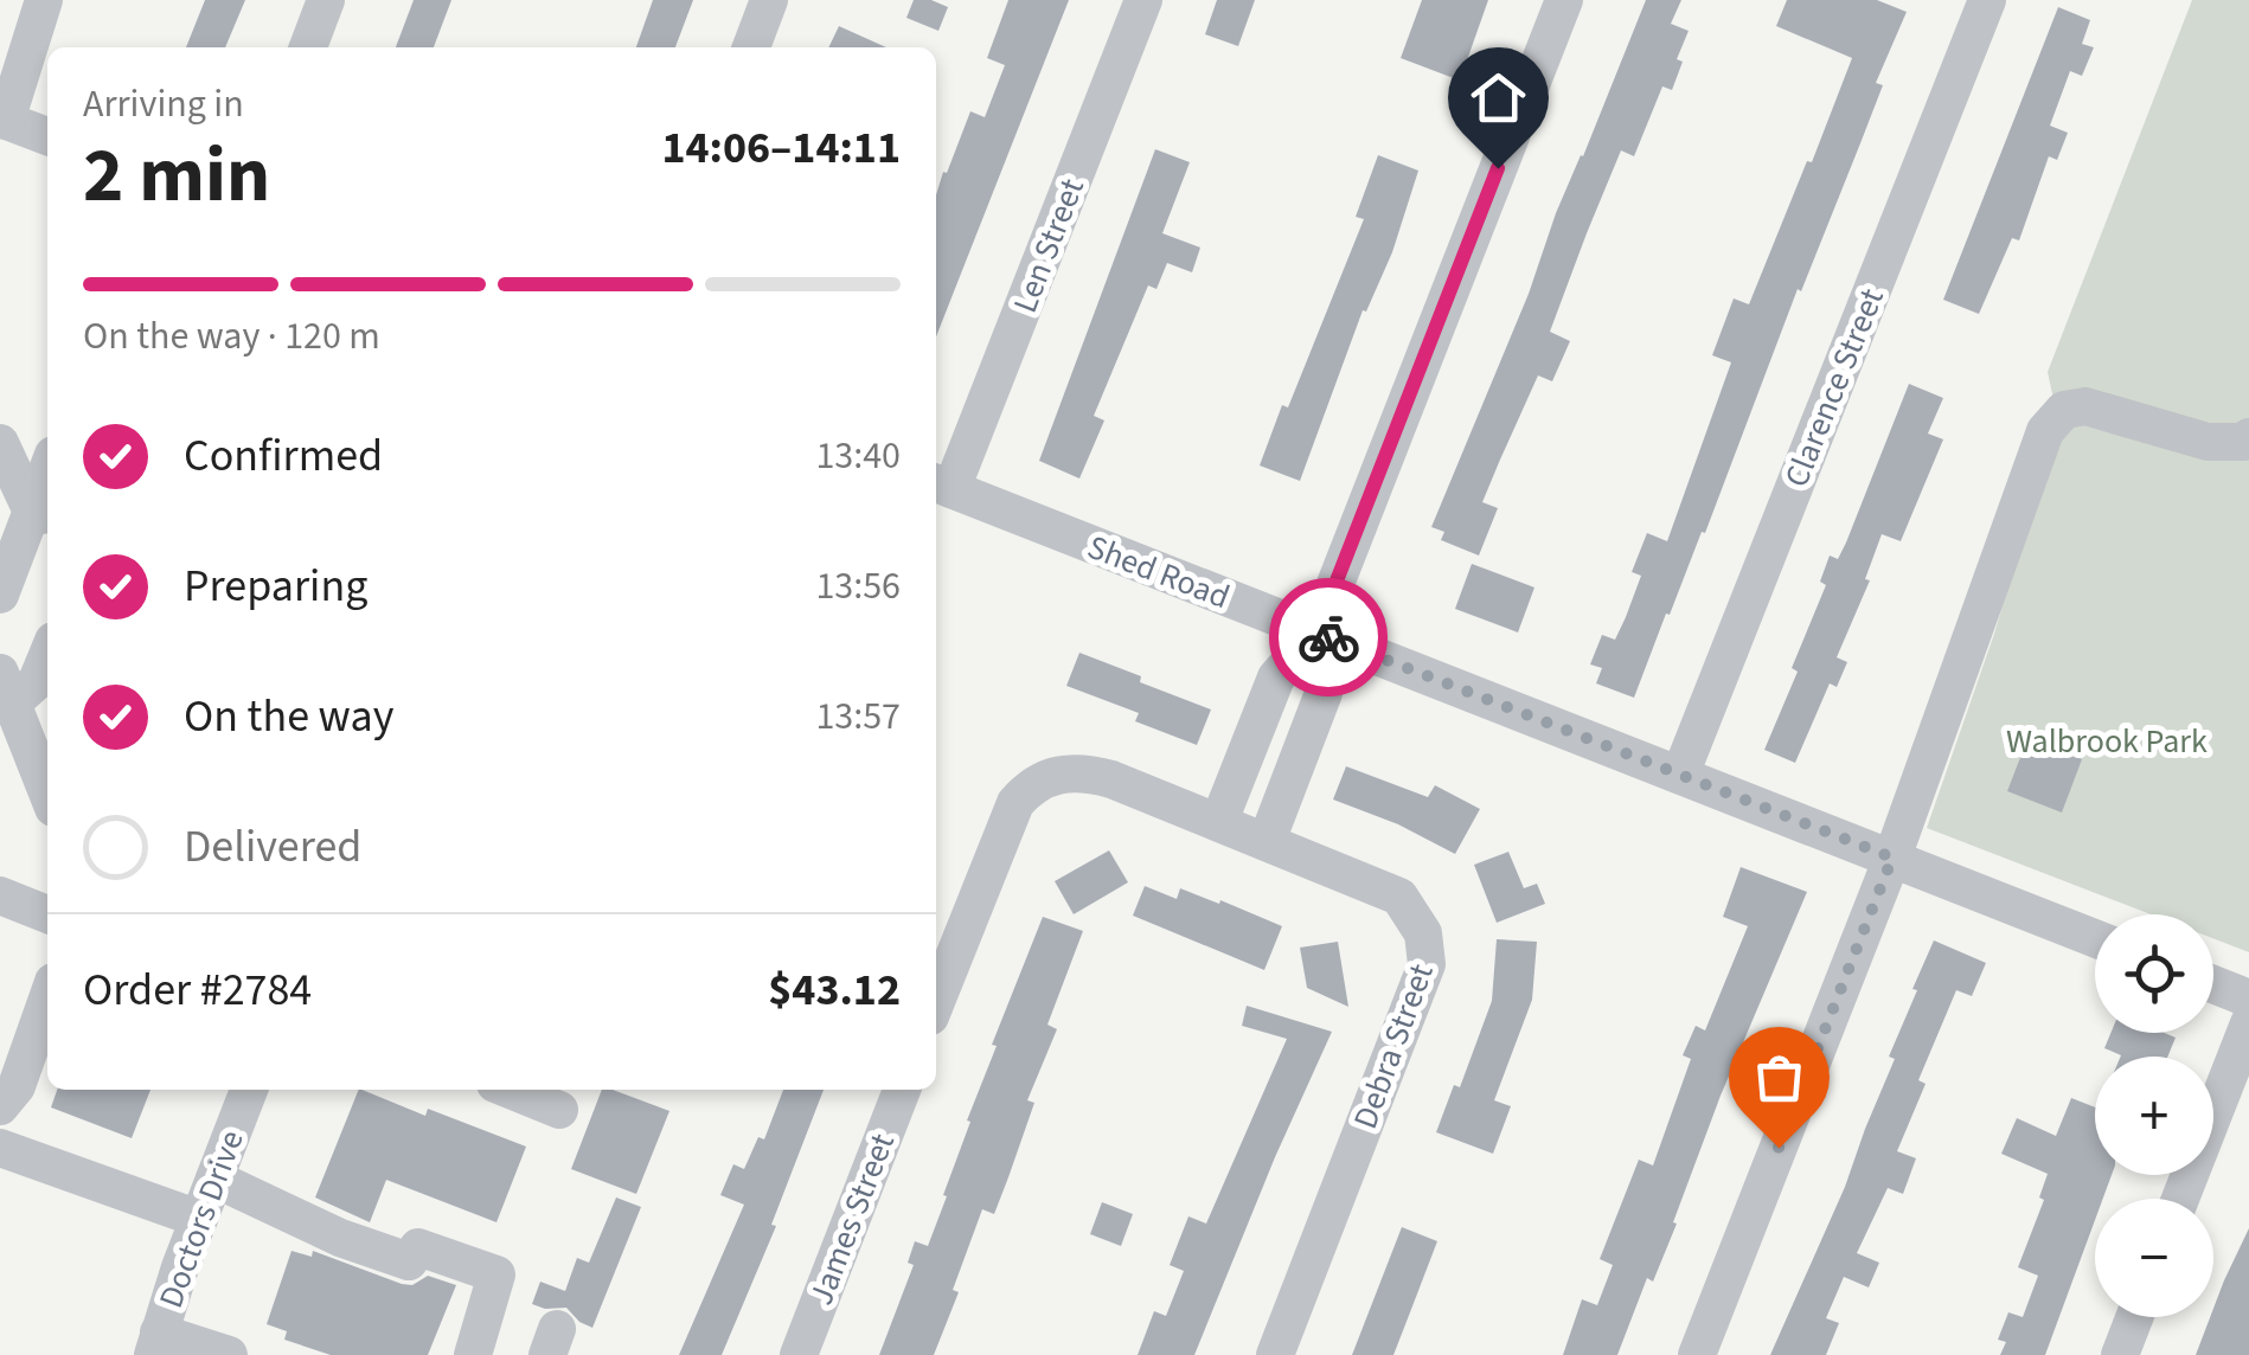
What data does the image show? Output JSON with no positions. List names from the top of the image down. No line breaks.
{"streets":{"street":["Len Street","Clarence Street","Shed Road","Debra Street","Doctors Drive","James Street"]},"crossings":[["Len Street","Shed Road"],["Clarence Street","Shed Road"]],"parks":["Walbrook Park"],"page":{"heading":["2 min","Arriving in","14:06–14:11"],"panel":["Order #2784","$43.12"],"bar":"On the way · 120 m","list":[["Confirmed","13:40"],["Preparing","13:56"],["On the way","13:57"],"Delivered"],"map_buttons":["+","−"]}}
